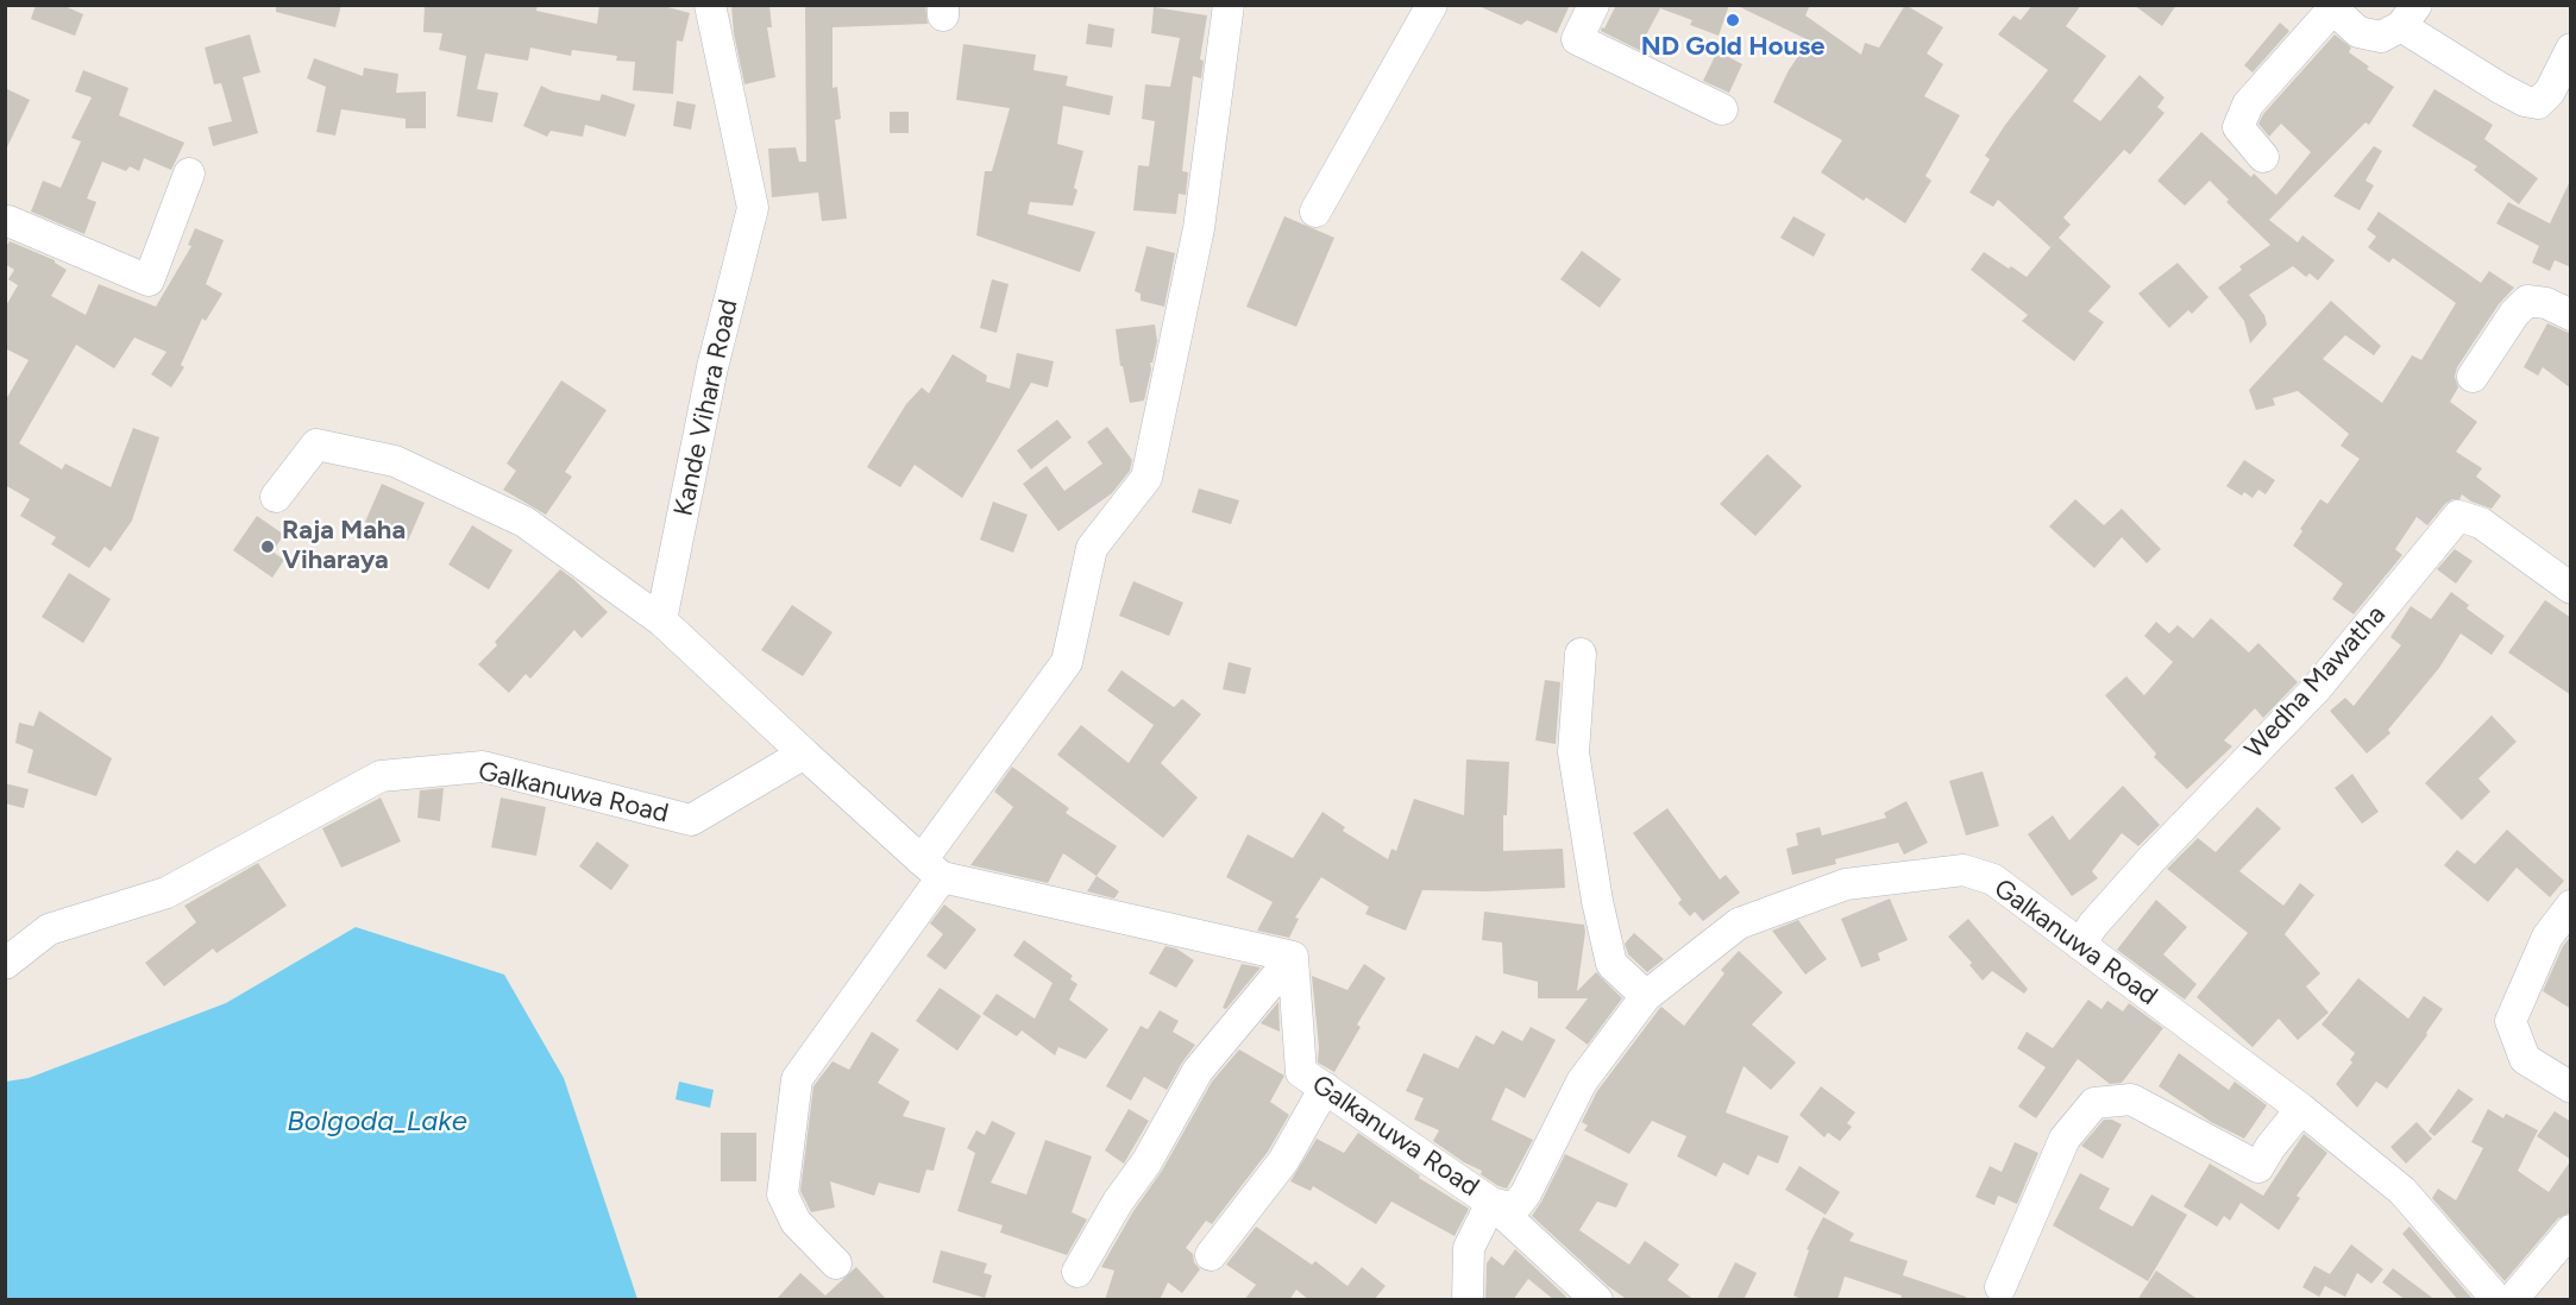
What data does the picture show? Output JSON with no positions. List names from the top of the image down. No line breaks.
{"streets":{"street":["Kande Vihara Road","Wedha Mawatha","Galkanuwa Road"]},"crossings":[["Wedha Mawatha","Galkanuwa Road"]],"water":["Bolgoda_Lake"],"places":["ND Gold House","Raja Maha Viharaya"]}
